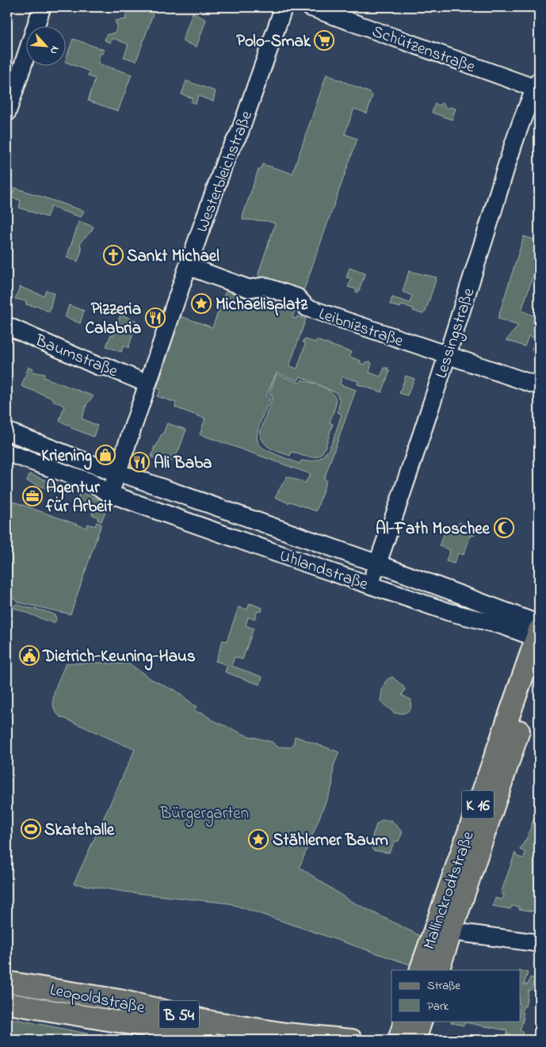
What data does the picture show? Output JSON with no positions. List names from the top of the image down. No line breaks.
{"streets":{"main road":["K 16","Mallinckrodtstraße","Leopoldstraße","B 54"],"street":["Schützenstraße","Westerbleichstraße","Leibnizstraße","Lessingstraße","Baumstraße","Uhlandstraße"]},"crossings":[["Schützenstraße","Lessingstraße"],["Westerbleichstraße","Leibnizstraße"],["Westerbleichstraße","Baumstraße"],["Westerbleichstraße","Uhlandstraße"],["Leibnizstraße","Lessingstraße"],["Lessingstraße","Uhlandstraße"],["Uhlandstraße","Mallinckrodtstraße"]],"parks":["Bürgergarten"],"places":{"supermarket":["Polo-Smak"],"church":["Sankt Michael"],"place":["Michaelisplatz","Stählerner Baum"],"restaurant":["Pizzeria Calabria","Ali Baba"],"shop":["Kriening"],"office":["Agentur für Arbeit"],"mosque":["Al-Fath Moschee"],"public building":["Dietrich-Keuning-Haus"],"sports":["Skatehalle"]},"legend":["Straße","Park"],"north":"bottom right"}
